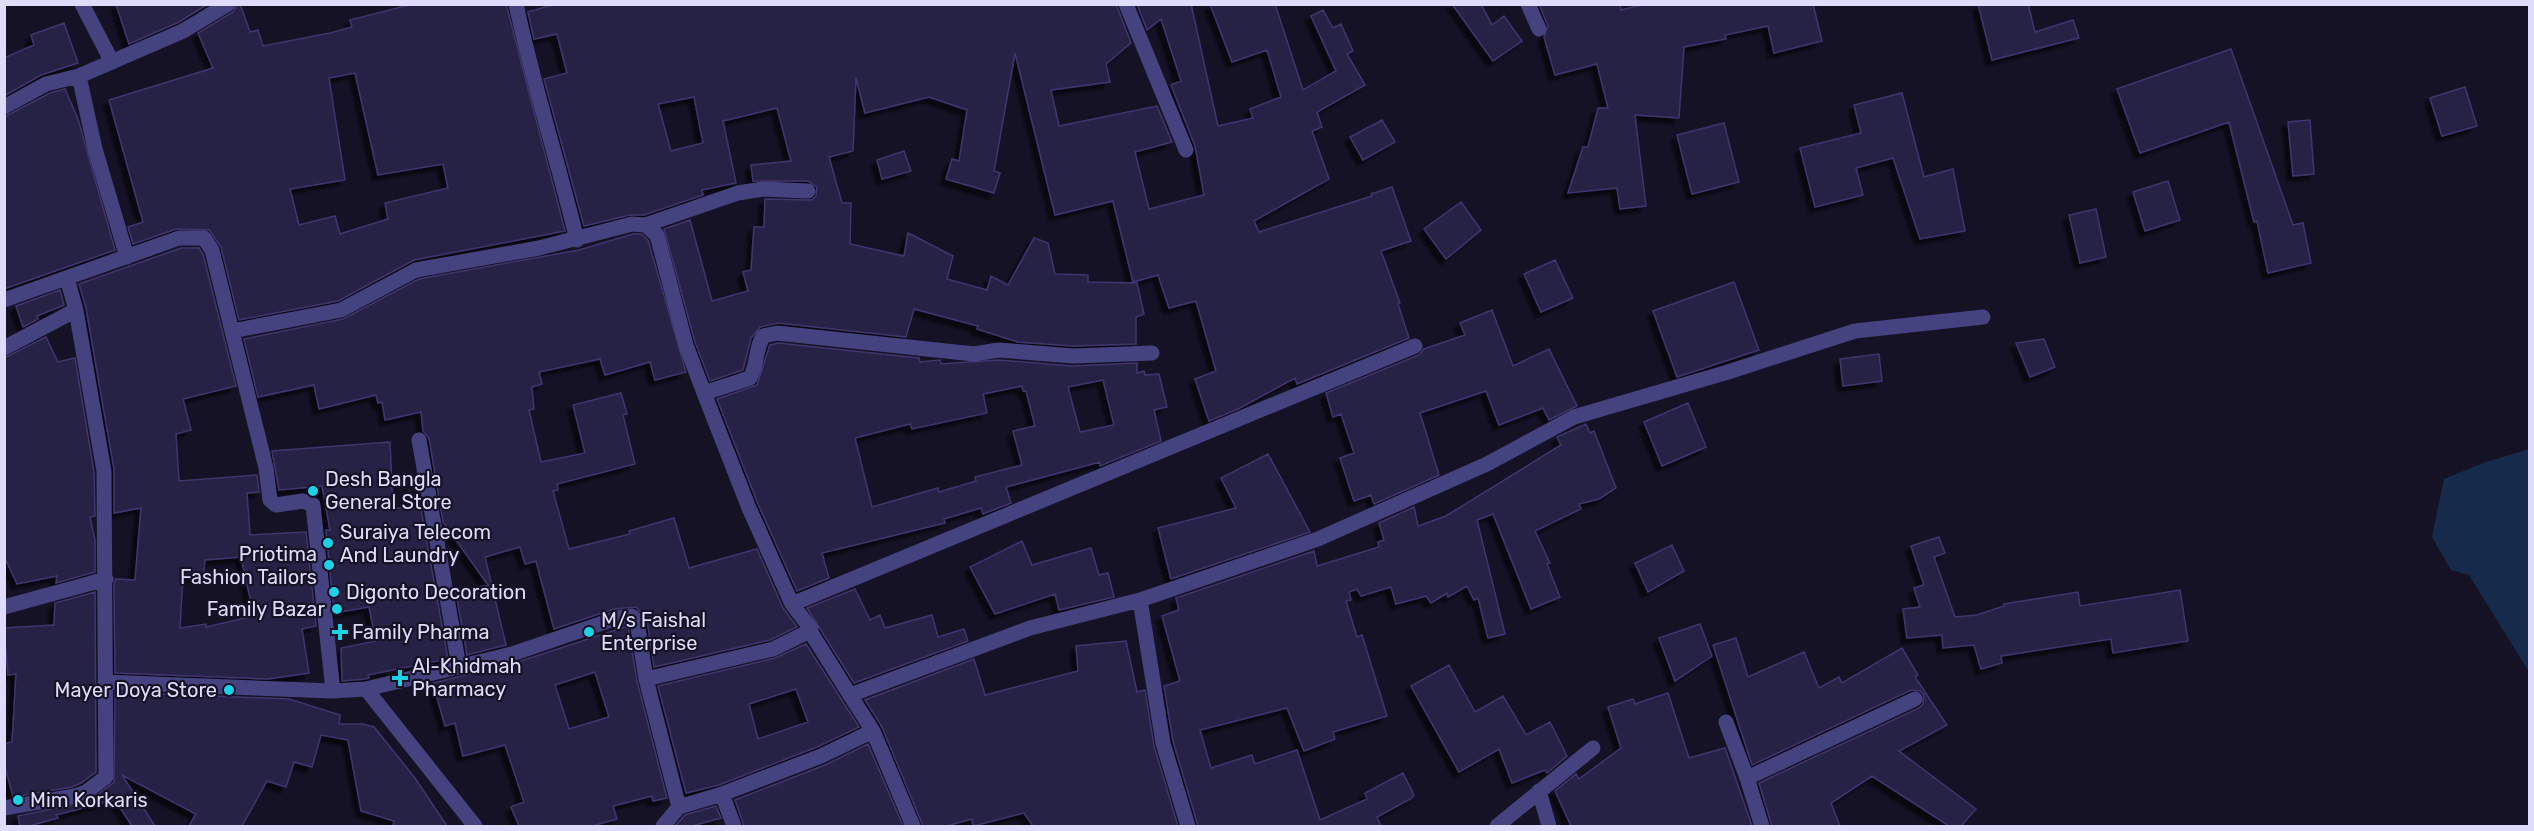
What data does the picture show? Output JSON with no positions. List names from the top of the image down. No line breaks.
{"places":{"other":["Desh Bangla General Store","Suraiya Telecom And Laundry","Priotima Fashion Tailors","Digonto Decoration","Family Bazar","M/s Faishal Enterprise","Mayer Doya Store","Mim Korkaris"],"health":["Family Pharma","Al-Khidmah Pharmacy"]}}
